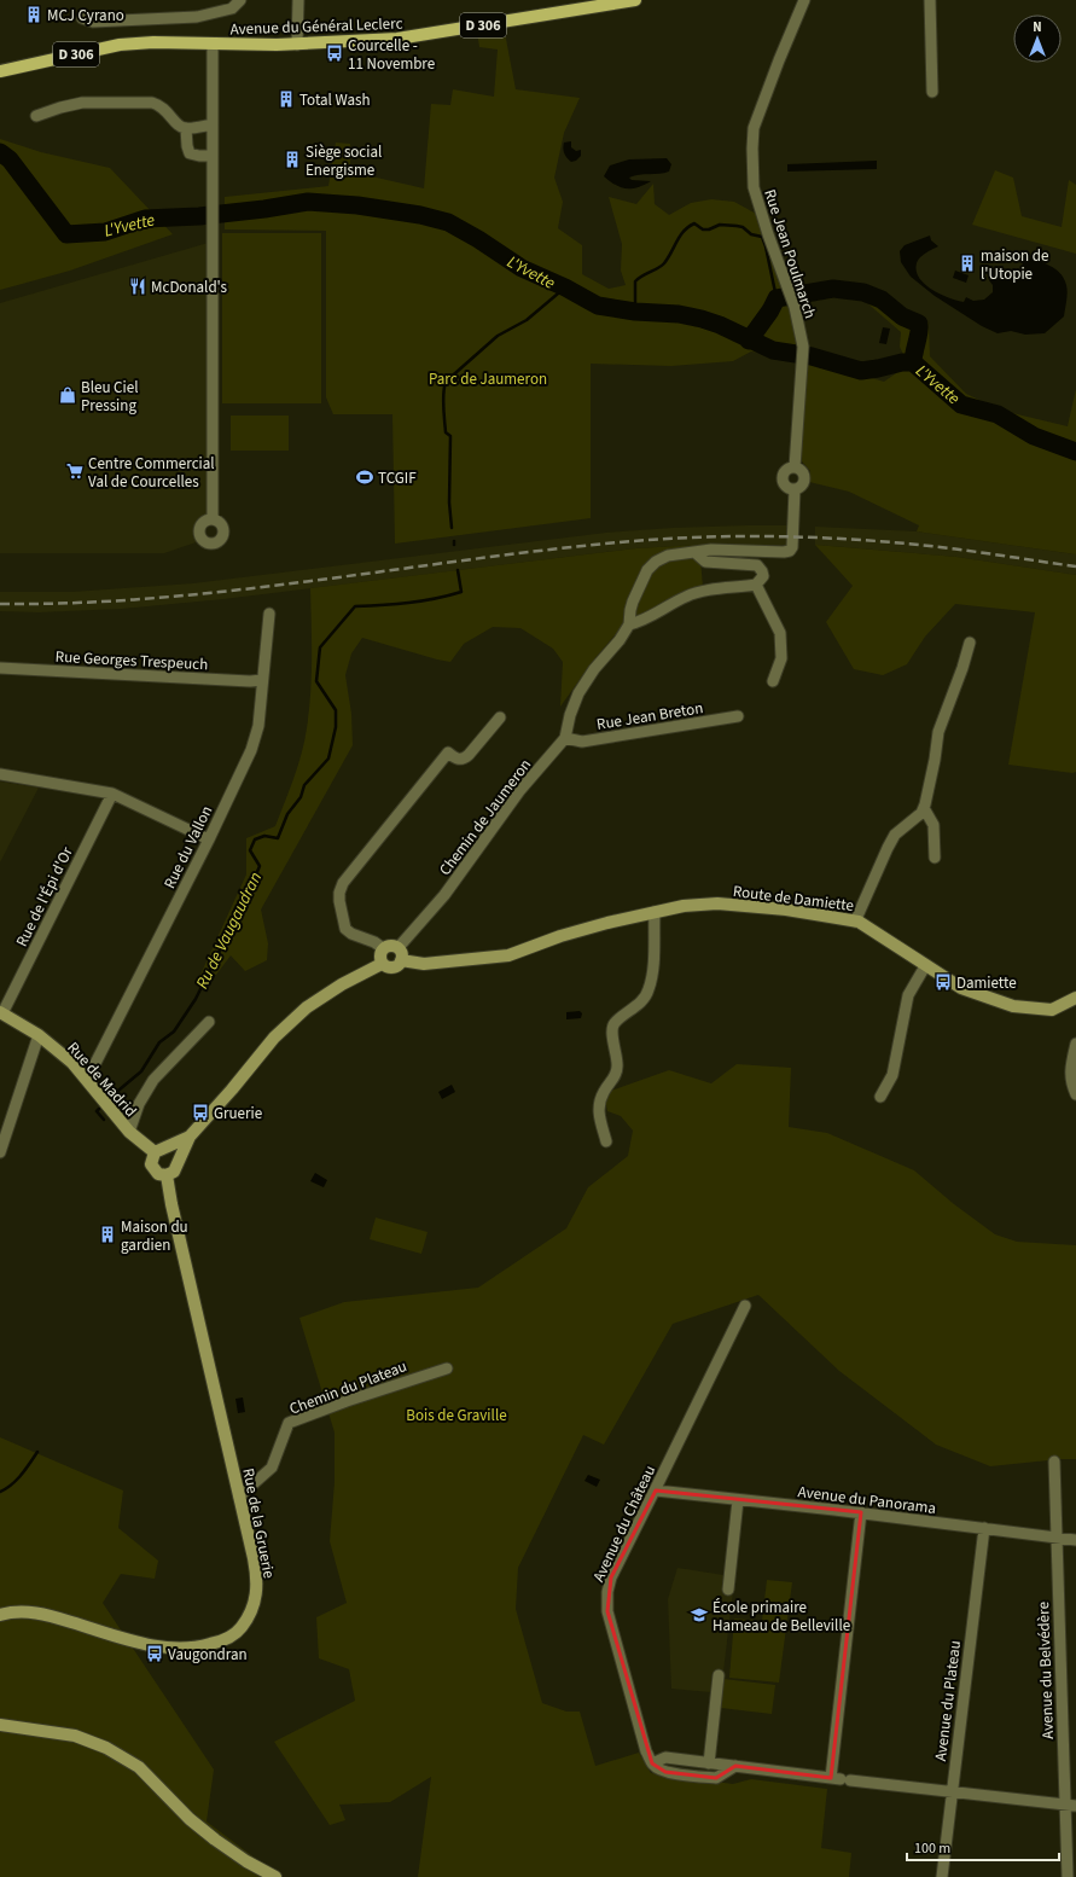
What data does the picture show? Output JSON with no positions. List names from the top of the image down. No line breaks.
{"streets":{"main road":["Avenue du Général Leclerc","D 306"],"street":["Rue Jean Poulmarch","Rue Georges Trespeuch","Rue Jean Breton","Chemin de Jaumeron","Rue du Vallon","Rue de l'Épi d'Or","Route de Damiette","Rue de Madrid","Chemin du Plateau","Avenue du Panorama","Rue de la Gruerie","Avenue du Château","Avenue du Belvédère","Avenue du Plateau"]},"crossings":[["Rue Jean Poulmarch","Chemin de Jaumeron"],["Rue Georges Trespeuch","Rue du Vallon"],["Rue Jean Breton","Chemin de Jaumeron"],["Chemin de Jaumeron","Route de Damiette"],["Rue du Vallon","Rue de Madrid"],["Rue de l'Épi d'Or","Rue de Madrid"],["Rue de Madrid","Rue de la Gruerie"],["Chemin du Plateau","Rue de la Gruerie"],["Avenue du Panorama","Avenue du Château"],["Avenue du Panorama","Avenue du Belvédère"],["Avenue du Panorama","Avenue du Plateau"]],"water":["L'Yvette","Ru de Vaugaudran"],"parks":["Parc de Jaumeron","Bois de Graville"],"places":{"building":["MCJ Cyrano","Total Wash","Siège social Energisme","maison de l'Utopie","Maison du gardien"],"bus stop":["Courcelle - 11 Novembre","Damiette","Gruerie","Vaugondran"],"restaurant":["McDonald's"],"shop":["Bleu Ciel Pressing"],"supermarket":["Centre Commercial Val de Courcelles"],"sports":["TCGIF"],"school or university":["École primaire Hameau de Belleville"]},"scale_bar":"100 m","north":"top"}
